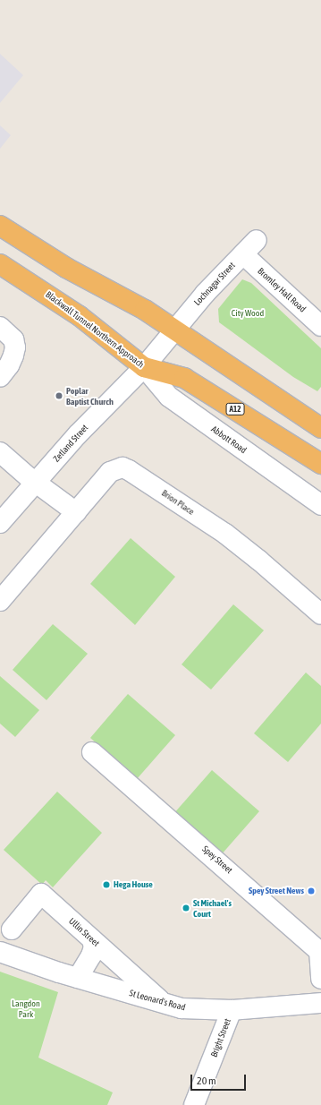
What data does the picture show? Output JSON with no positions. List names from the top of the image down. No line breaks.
{"streets":{"highway":["Blackwall Tunnel Northern Approach","A12"],"street":["Lochnagar Street","Bromley Hall Road","Abbott Road","Zetland Street","Brion Place","Spey Street","Ullin Street","St Leonard's Road","Bright Street"]},"crossings":[["Lochnagar Street","Bromley Hall Road"],["Lochnagar Street","Blackwall Tunnel Northern Approach"],["Lochnagar Street","Abbott Road"],["Lochnagar Street","Zetland Street"],["Blackwall Tunnel Northern Approach","Abbott Road"],["Blackwall Tunnel Northern Approach","Zetland Street"],["Abbott Road","Zetland Street"],["Ullin Street","St Leonard's Road"],["St Leonard's Road","Bright Street"]],"parks":["City Wood","Langdon Park"],"places":["Poplar Baptist Church","Hega House","Spey Street News","St Michael's Court"],"scale_bar":"20 m"}
